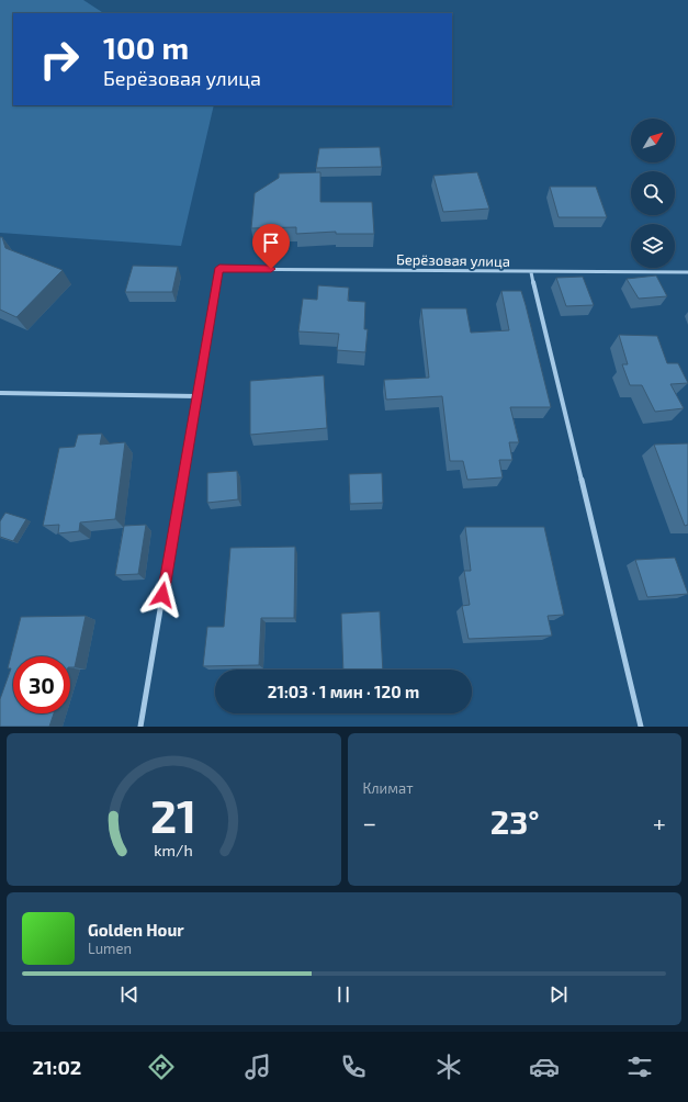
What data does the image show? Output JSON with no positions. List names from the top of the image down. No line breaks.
{"streets":{"street":["Берёзовая улица"]},"north":"top right","page":{"turn":["100 m","Берёзовая улица"],"limit":"30","trip":"21:03 · 1 мин · 120 m","tile":"Климат","heat":["−","23°","+"],"song":["Golden Hour","Lumen"],"tabs":"21:02","gauge":["21","km/h"]}}
